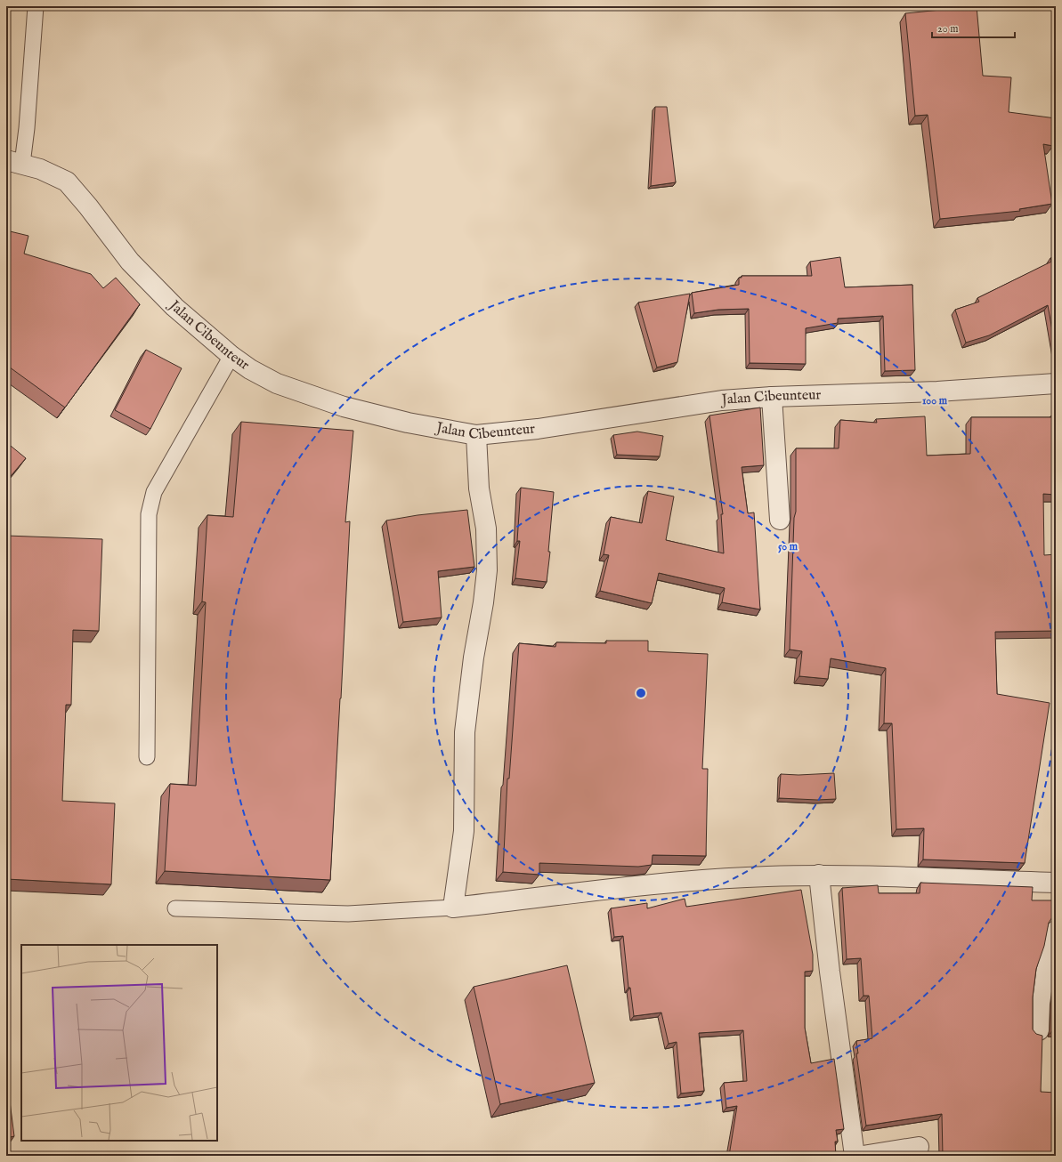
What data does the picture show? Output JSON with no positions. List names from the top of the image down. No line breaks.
{"streets":{"street":["Jalan Cibeunteur"]},"scale_bar":"20 m","rings":["100 m","50 m"]}
